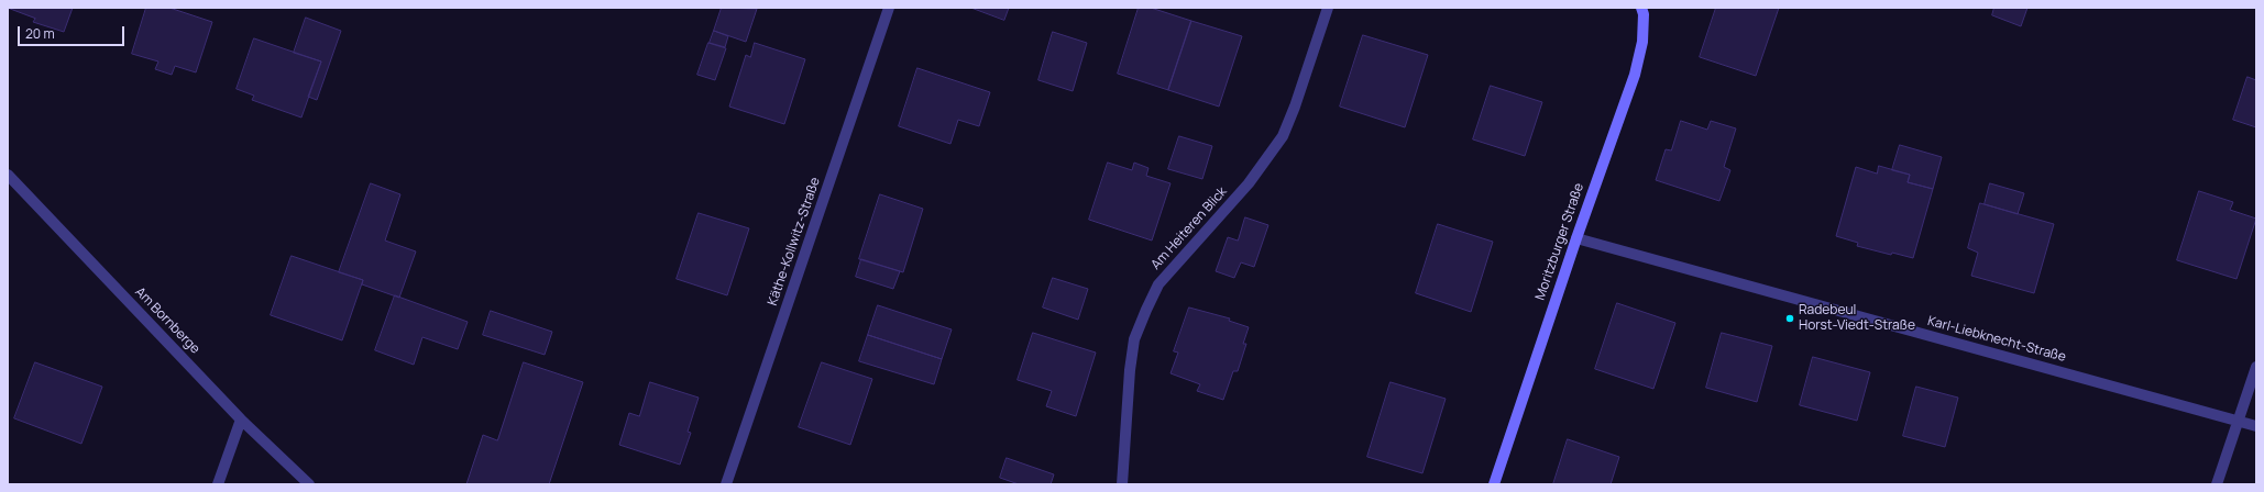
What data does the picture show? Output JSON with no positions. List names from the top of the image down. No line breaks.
{"streets":{"street":["Am Heiteren Blick","Käthe-Kollwitz-Straße","Moritzburger Straße","Am Bornberge","Karl-Liebknecht-Straße"]},"crossings":[["Moritzburger Straße","Karl-Liebknecht-Straße"]],"places":["Radebeul Horst-Viedt-Straße"],"scale_bar":"20 m"}
